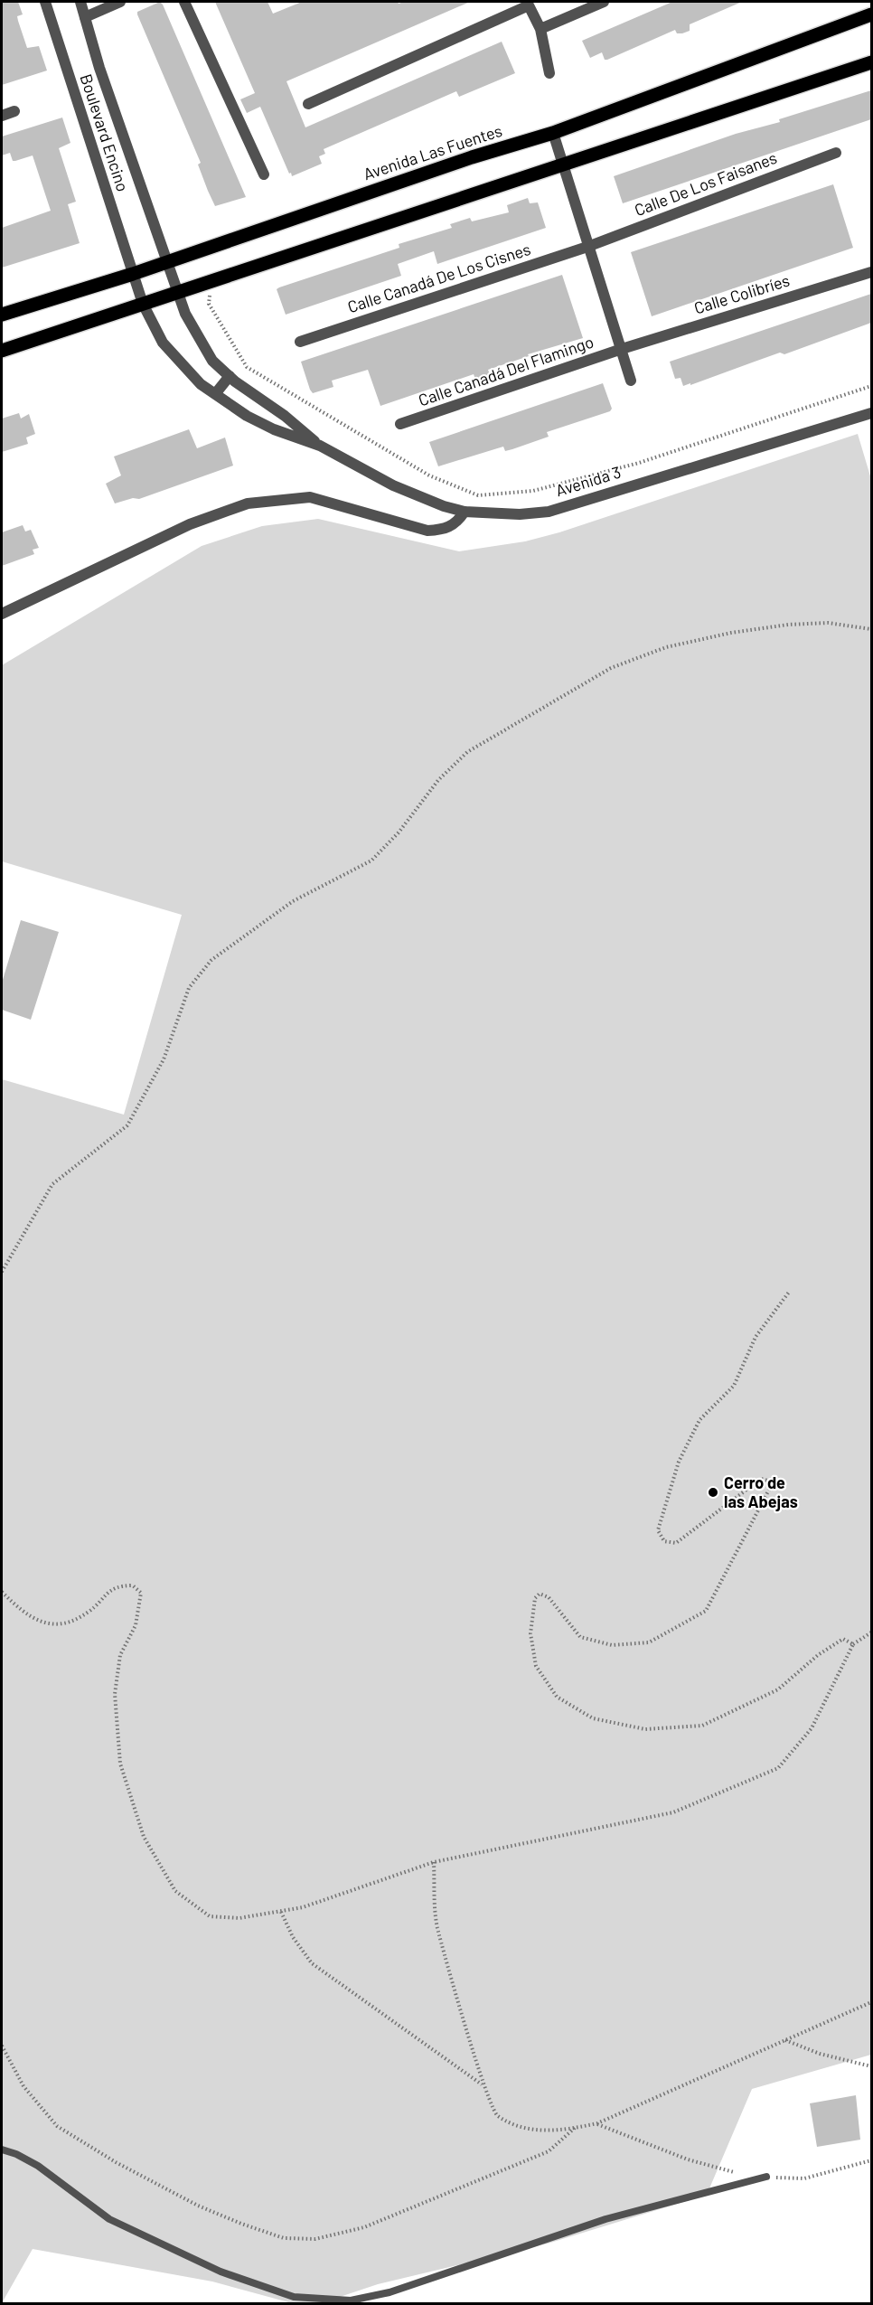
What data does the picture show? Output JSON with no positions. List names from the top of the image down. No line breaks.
{"streets":{"main road":["Avenida Las Fuentes"],"street":["Boulevard Encino","Calle De Los Faisanes","Calle Canadá De Los Cisnes","Calle Colibríes","Calle Canadá Del Flamingo","Avenida 3"]},"crossings":[["Boulevard Encino","Avenida Las Fuentes"],["Boulevard Encino","Avenida 3"],["Avenida Las Fuentes","Avenida 3"],["Calle De Los Faisanes","Calle Canadá De Los Cisnes"],["Calle Colibríes","Calle Canadá Del Flamingo"]],"places":["Cerro de las Abejas"]}
